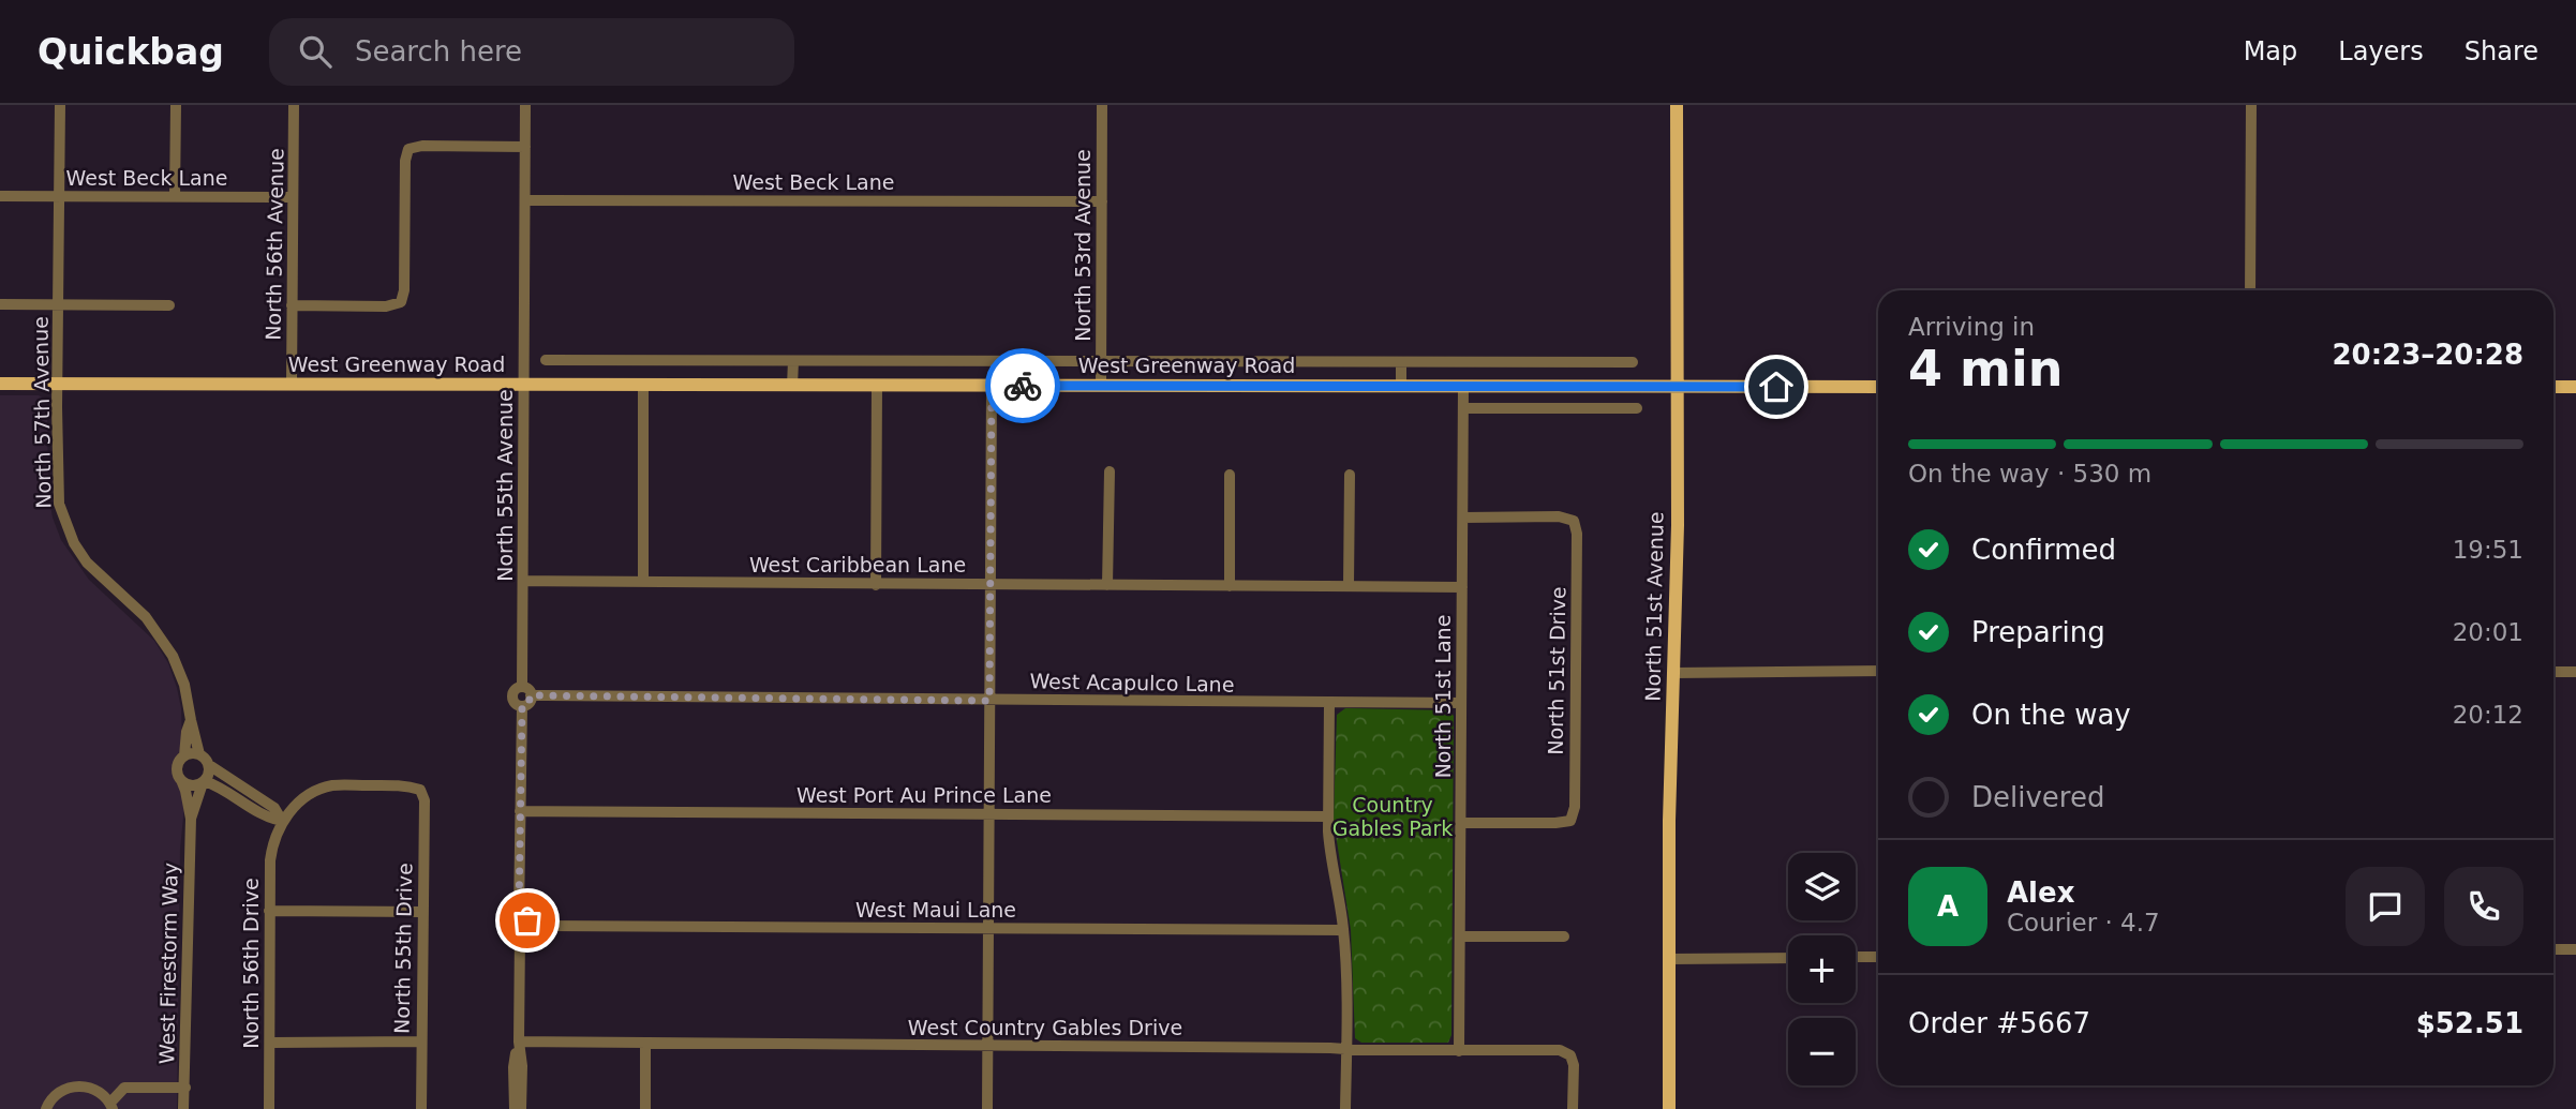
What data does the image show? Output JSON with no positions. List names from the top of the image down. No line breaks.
{"streets":{"main road":["West Greenway Road","North 51st Avenue"],"street":["West Beck Lane","North 56th Avenue","North 53rd Avenue","North 57th Avenue","North 55th Avenue","West Caribbean Lane","North 51st Drive","West Acapulco Lane","North 51st Lane","West Port Au Prince Lane","West Maui Lane","North 55th Drive","West Firestorm Way","North 56th Drive","West Country Gables Drive"]},"crossings":[["West Beck Lane","North 56th Avenue"],["West Beck Lane","North 53rd Avenue"],["West Beck Lane","North 57th Avenue"],["West Beck Lane","North 55th Avenue"],["North 56th Avenue","West Greenway Road"],["North 53rd Avenue","West Greenway Road"],["West Greenway Road","North 57th Avenue"],["West Greenway Road","North 55th Avenue"],["West Greenway Road","North 51st Avenue"],["West Greenway Road","North 51st Lane"],["North 57th Avenue","West Firestorm Way"],["North 55th Avenue","West Caribbean Lane"],["North 55th Avenue","West Acapulco Lane"],["North 55th Avenue","West Port Au Prince Lane"],["North 55th Avenue","West Maui Lane"],["North 55th Avenue","West Country Gables Drive"],["West Caribbean Lane","North 51st Lane"],["North 51st Drive","North 51st Lane"],["West Acapulco Lane","North 51st Lane"],["North 51st Lane","West Country Gables Drive"],["North 55th Drive","North 56th Drive"]],"parks":["Country Gables Park"],"page":{"header":"Quickbag","search":"Search here","nav":["Map","Layers","Share"],"heading":["4 min","Arriving in","20:23–20:28"],"panel":["Alex","Courier · 4.7","Order #5667","$52.51"],"bar":"On the way · 530 m","list":[["Confirmed","19:51"],["Preparing","20:01"],["On the way","20:12"],"Delivered"],"map_buttons":["+","−"],"round":"A"}}
